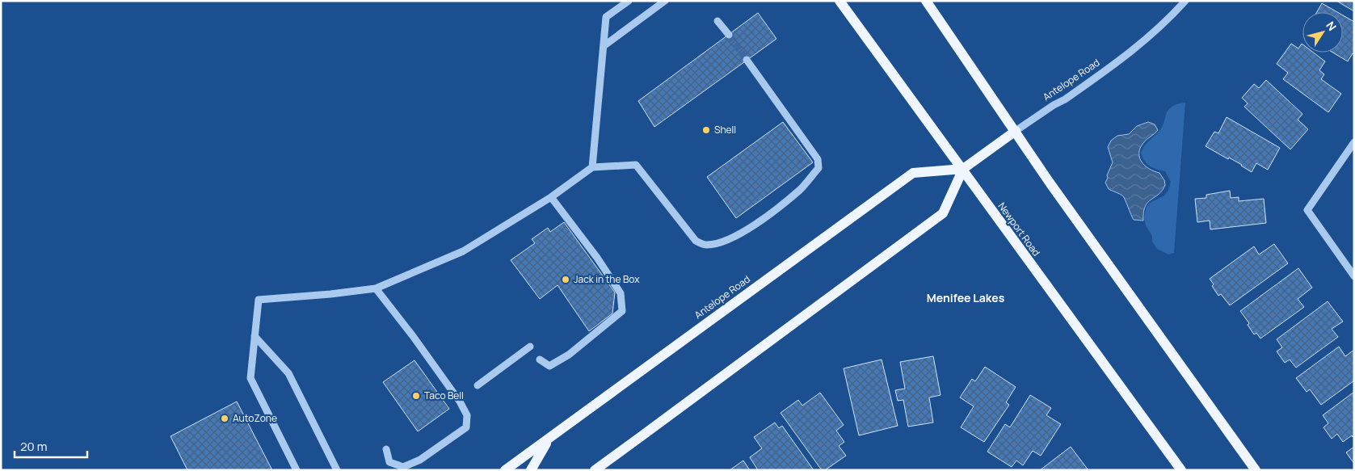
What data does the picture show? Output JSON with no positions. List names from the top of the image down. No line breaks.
{"streets":{"main road":["Antelope Road","Newport Road"]},"crossings":[["Antelope Road","Newport Road"]],"districts":["Menifee Lakes"],"places":["Shell","Jack in the Box","Taco Bell","AutoZone"],"scale_bar":"20 m","north":"top right"}
